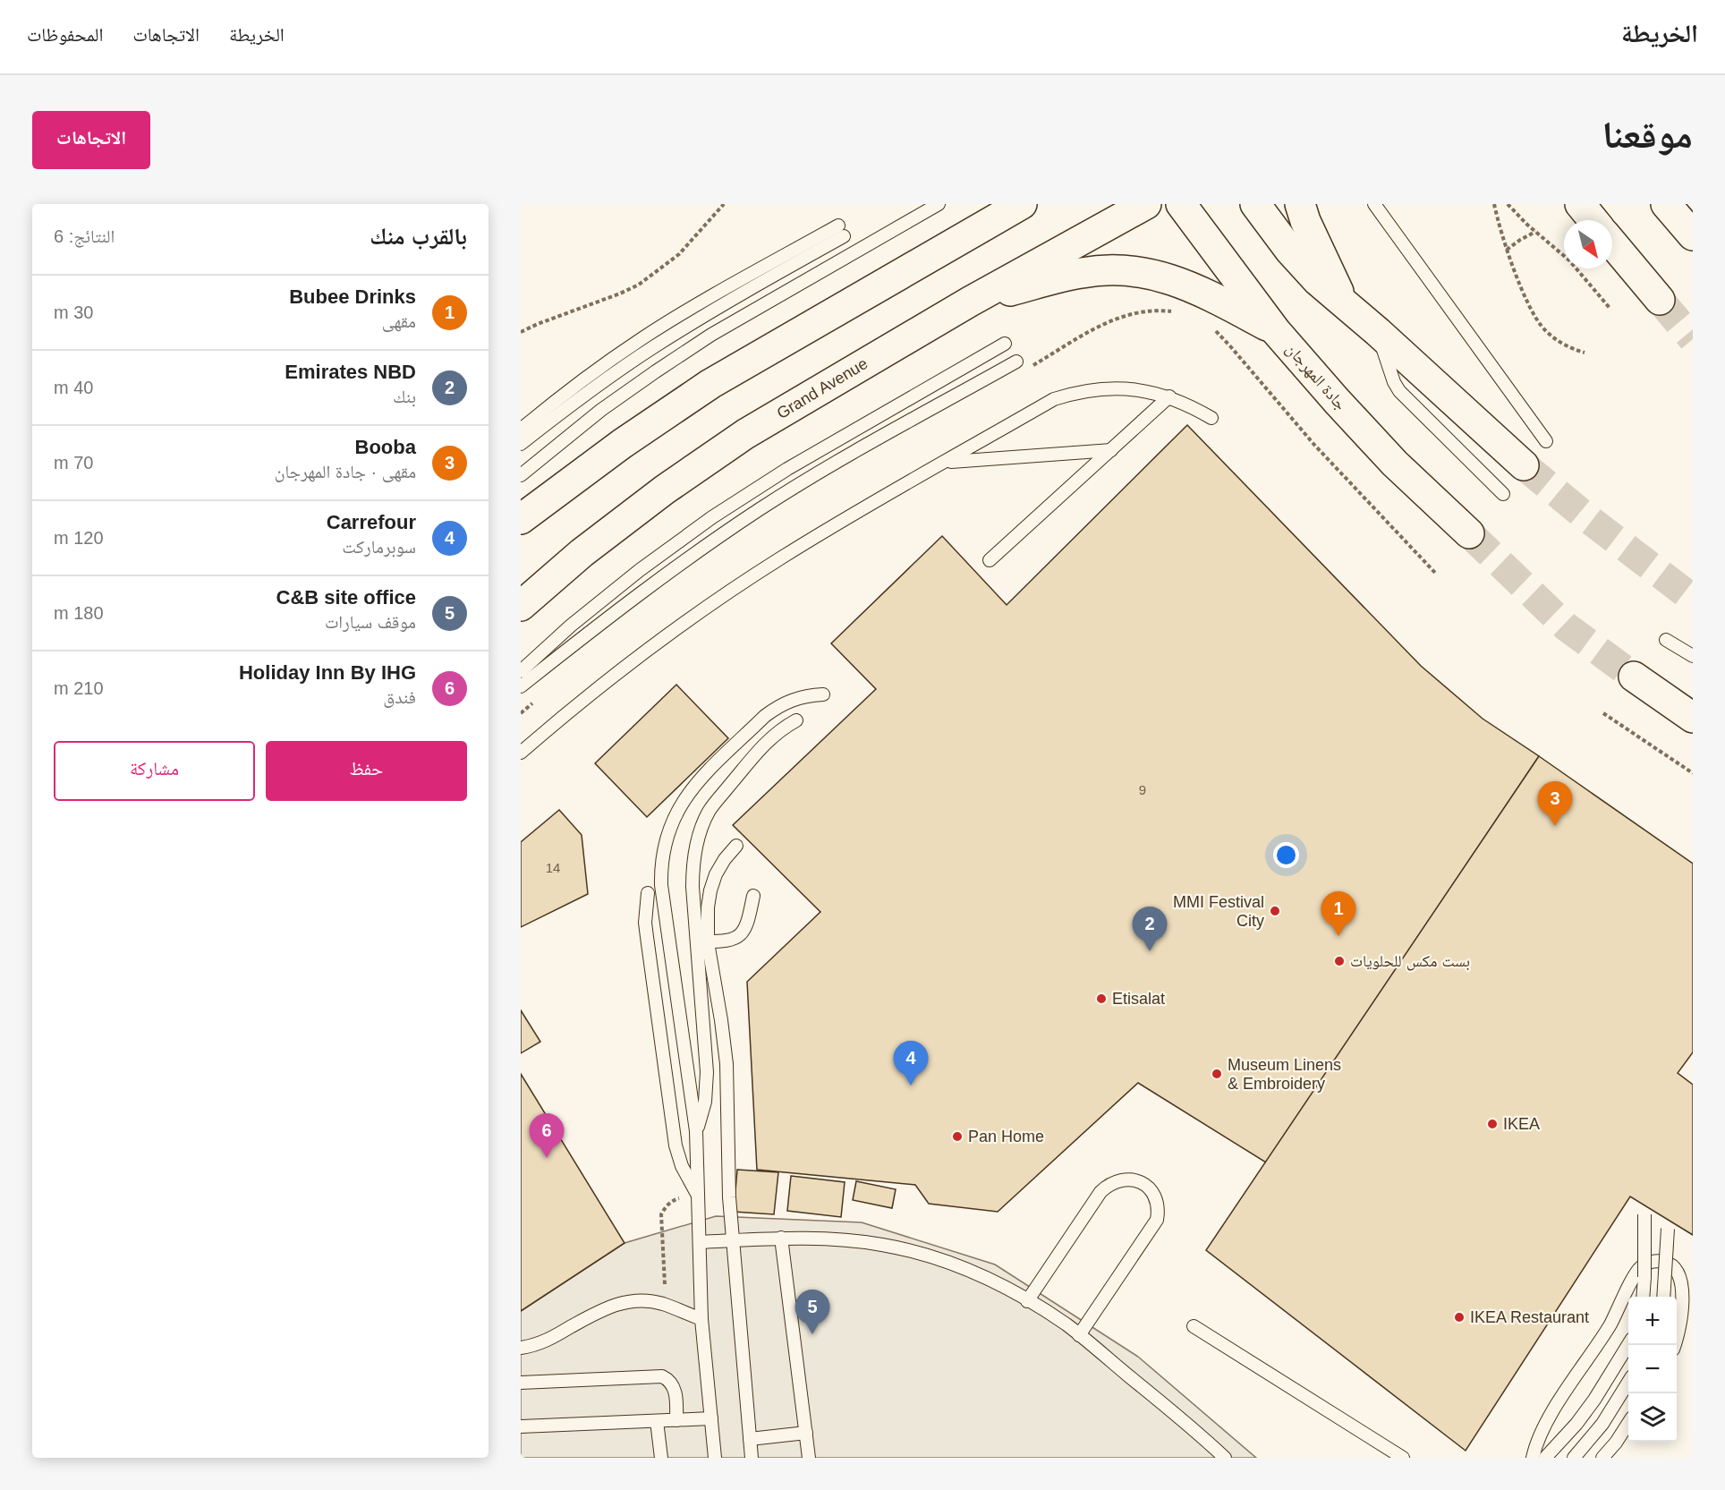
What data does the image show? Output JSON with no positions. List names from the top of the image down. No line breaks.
{"streets":{"main road":["جادة المهرجان","Grand Avenue"]},"places":["MMI Festival City","بست مكس للحلويات","Etisalat","Museum Linens & Embroidery","IKEA","Pan Home","IKEA Restaurant"],"house_numbers":["9","14"],"north":"bottom right","page":{"header":"الخريطة","nav":["الخريطة","الاتجاهات","المحفوظات"],"title":"موقعنا","buttons":["الاتجاهات",["حفظ","مشاركة"]],"heading":["بالقرب منك","النتائج: 6"],"list":[{"mark":"1","name":"Bubee Drinks","note":"مقهى","value":"30 m"},{"mark":"2","name":"Emirates NBD","note":"بنك","value":"40 m"},{"mark":"3","name":"Booba","note":"مقهى · جادة المهرجان","value":"70 m"},{"mark":"4","name":"Carrefour","note":"سوبرماركت","value":"120 m"},{"mark":"5","name":"C&B site office","note":"موقف سيارات","value":"180 m"},{"mark":"6","name":"Holiday Inn By IHG","note":"فندق","value":"210 m"}],"pins":["3","1","2","4","6","5"],"map_buttons":["+","−"]}}
